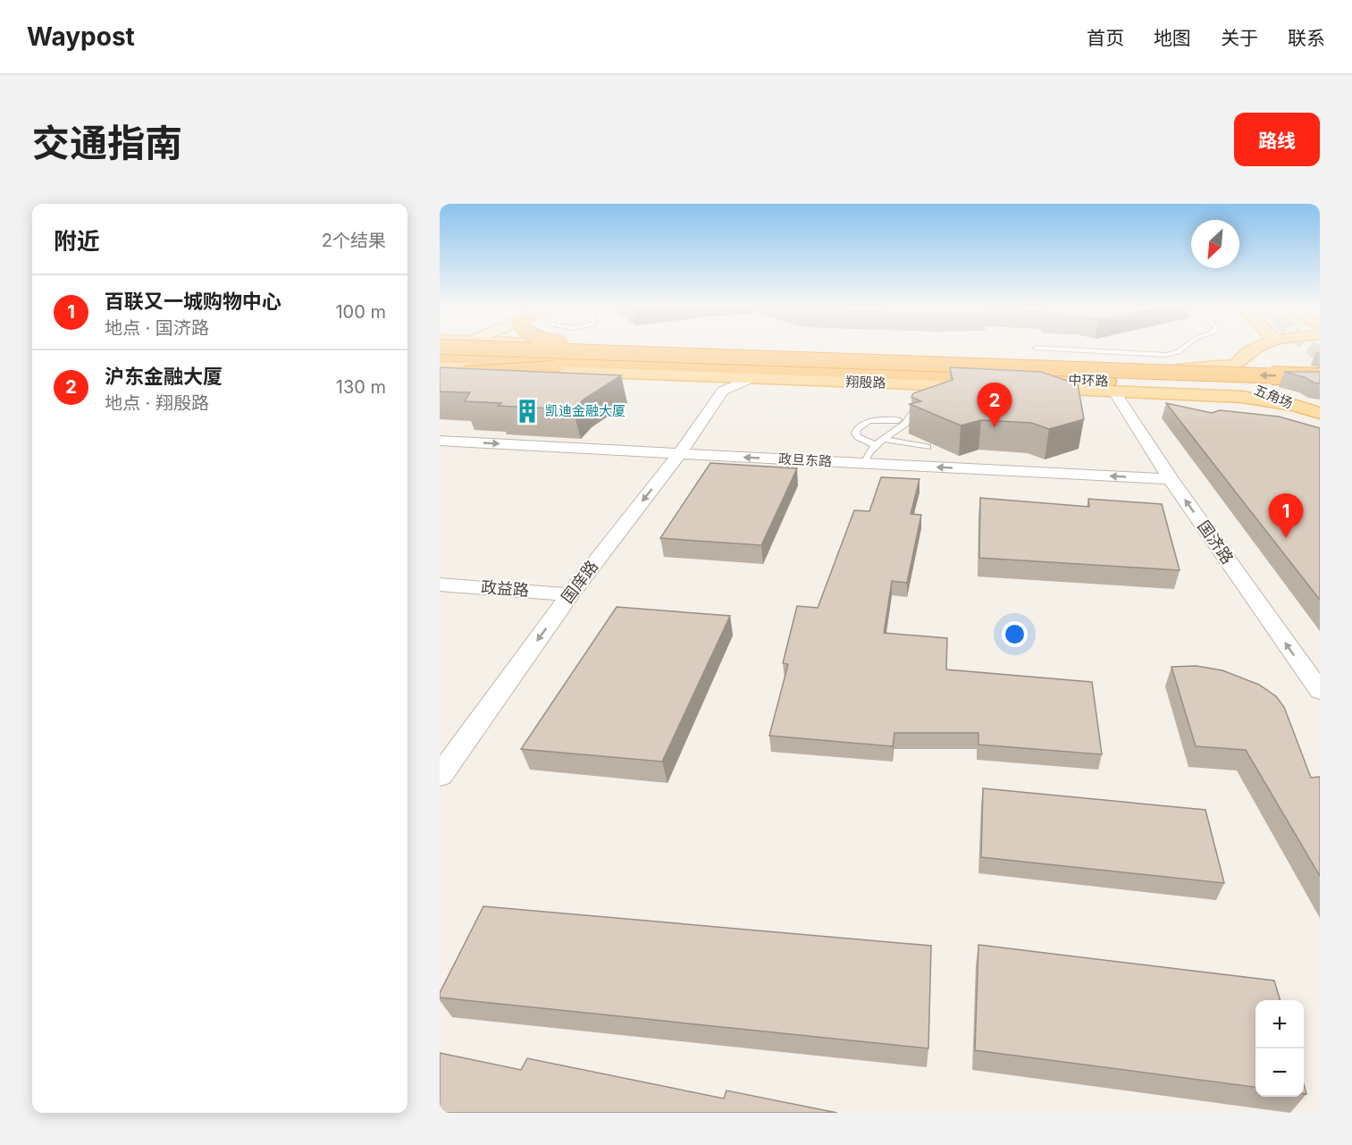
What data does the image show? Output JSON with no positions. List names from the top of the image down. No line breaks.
{"streets":{"highway":["中环路"],"main road":["翔殷路","五角场"],"street":["政旦东路","国济路","国庠路","政益路"]},"crossings":[["中环路","翔殷路"],["中环路","国济路"],["翔殷路","五角场"],["翔殷路","国济路"],["政旦东路","国济路"],["政旦东路","国庠路"],["国庠路","政益路"]],"one_way":["国济路","国庠路"],"places":{"building":["凯迪金融大厦"]},"north":"bottom left","page":{"header":"Waypost","nav":["首页","地图","关于","联系"],"title":"交通指南","buttons":"路线","heading":["附近","2个结果"],"list":[{"mark":"1","name":"百联又一城购物中心","note":"地点 · 国济路","value":"100 m"},{"mark":"2","name":"沪东金融大厦","note":"地点 · 翔殷路","value":"130 m"}],"pins":["2","1"],"map_buttons":["+","−"]}}
